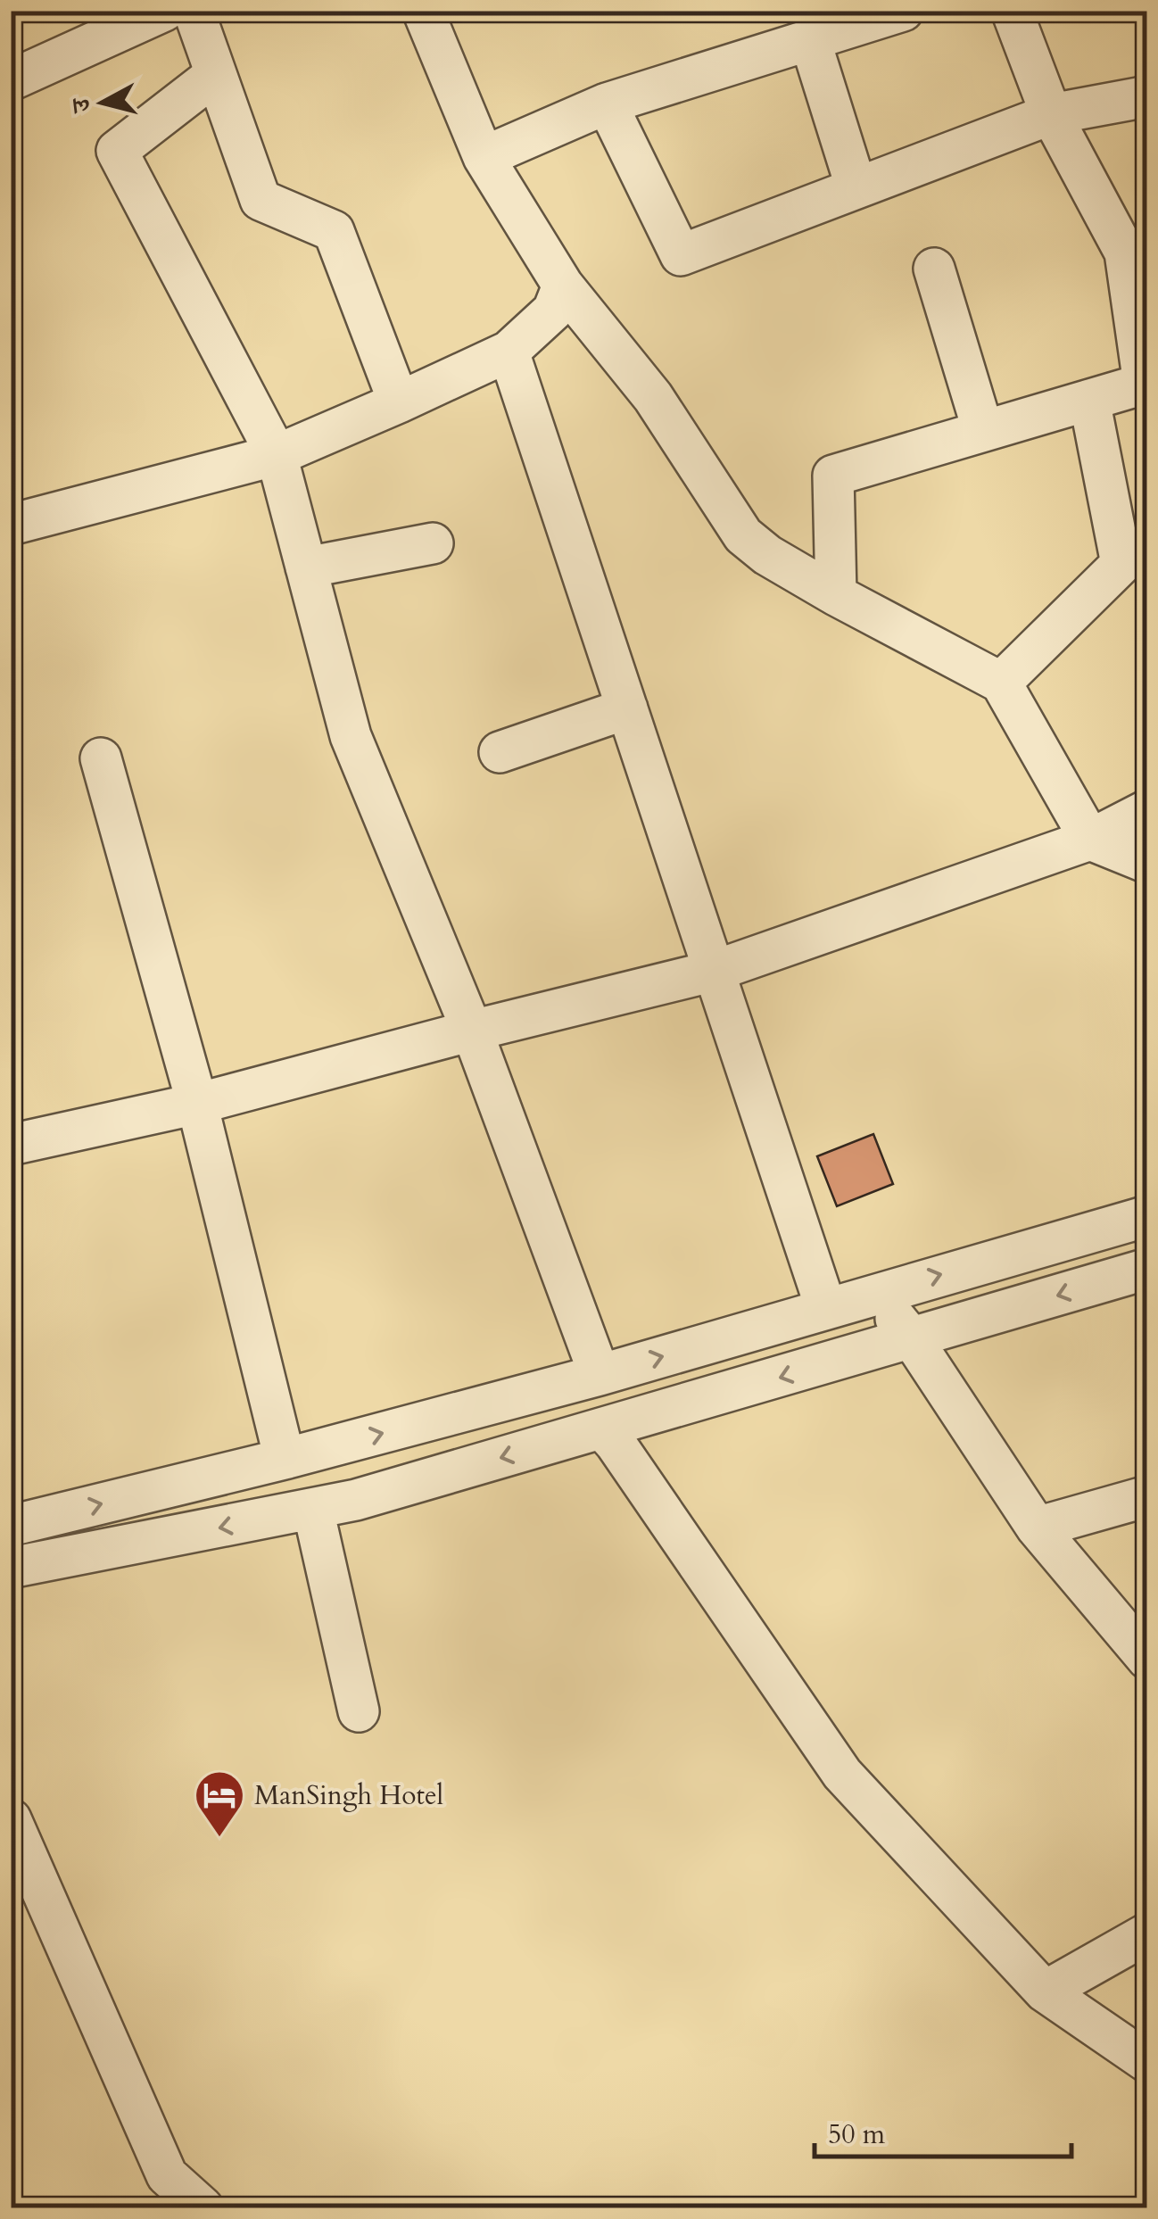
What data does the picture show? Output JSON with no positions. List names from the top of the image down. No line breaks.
{"places":{"hotel":["ManSingh Hotel"]},"scale_bar":"50 m","north":"left"}
